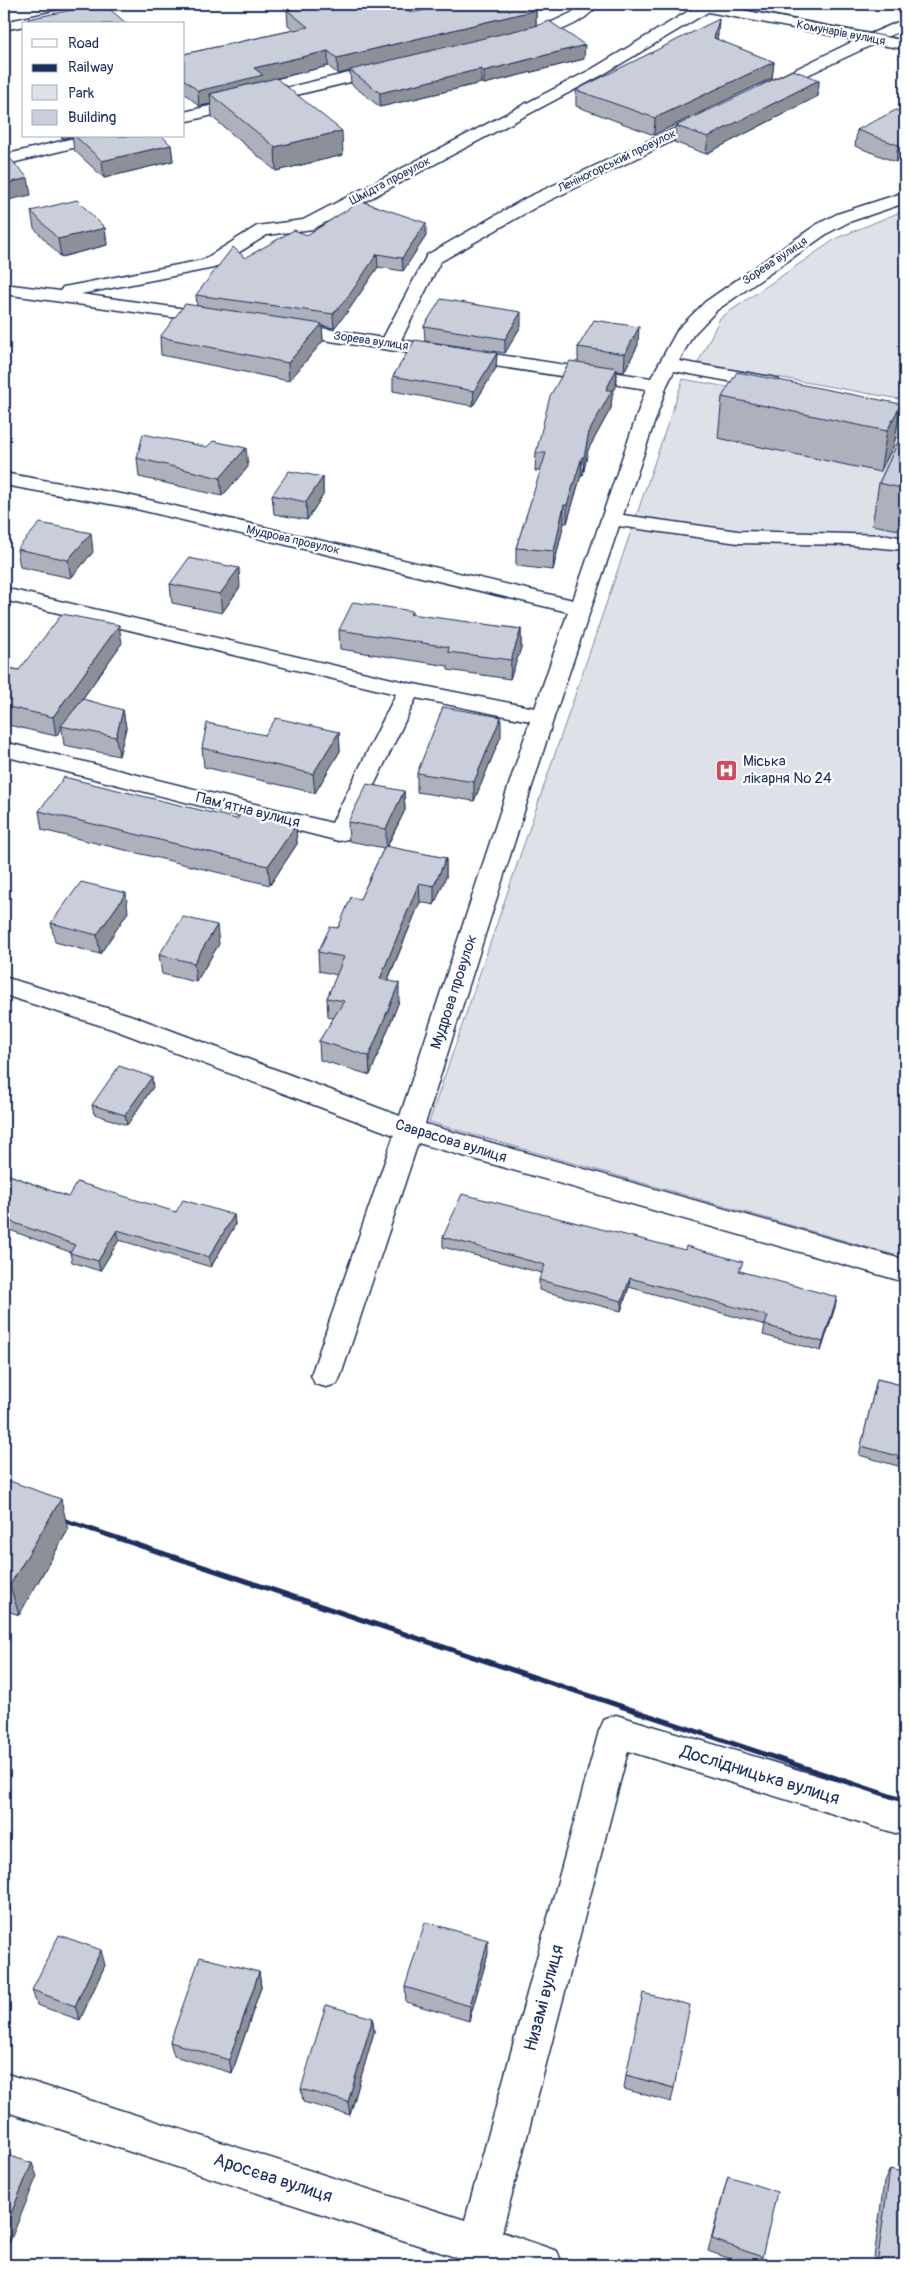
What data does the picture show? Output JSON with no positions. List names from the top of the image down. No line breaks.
{"streets":{"street":["Комунарів вулиця","Леніногорський провулок","Шмідта провулок","Зорева вулиця","Мудрова провулок","Пам’ятна вулиця","Саврасова вулиця","Дослідницька вулиця","Низамі вулиця","Аросєва вулиця"]},"crossings":[["Комунарів вулиця","Шмідта провулок"],["Леніногорський провулок","Зорева вулиця"],["Зорева вулиця","Мудрова провулок"],["Мудрова провулок","Саврасова вулиця"],["Дослідницька вулиця","Низамі вулиця"],["Низамі вулиця","Аросєва вулиця"]],"places":{"hospital":["Міська лікарня № 24"]},"legend":["Road","Railway","Park","Building"]}
